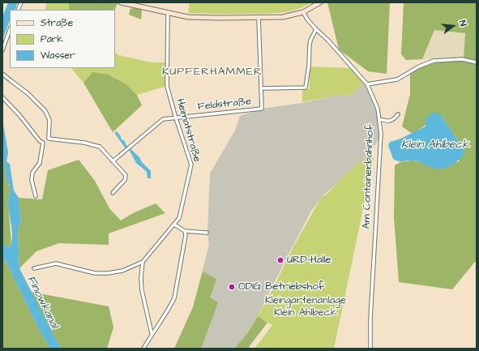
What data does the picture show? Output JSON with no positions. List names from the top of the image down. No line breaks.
{"streets":{"street":["Feldstraße","Heimatstraße","Am Containerbahnhof"]},"crossings":[["Feldstraße","Heimatstraße"]],"districts":["KUPFERHAMMER"],"water":["Klein Ahlbeck","Finowkanal"],"parks":["Kleingartenanlage Klein Ahlbeck"],"places":["URD-Halle","ODIG Betriebshof"],"legend":["Straße","Park","Wasser"],"north":"right"}
